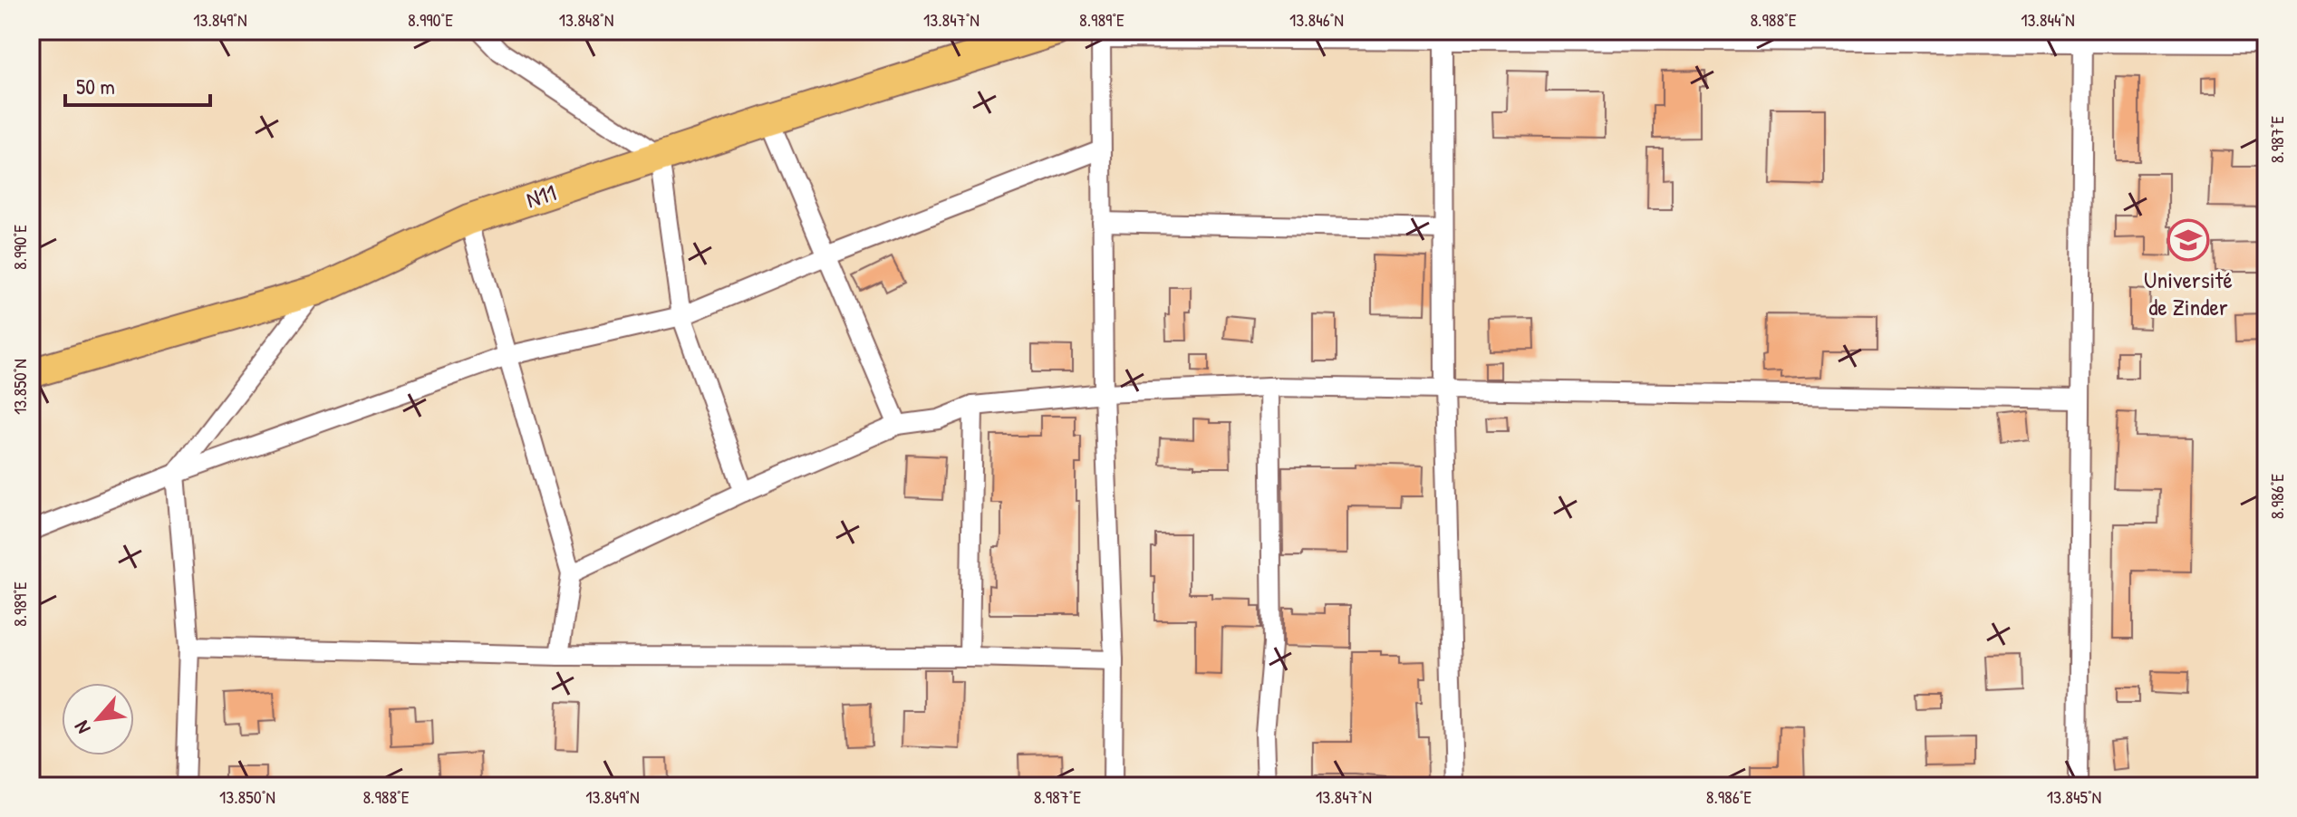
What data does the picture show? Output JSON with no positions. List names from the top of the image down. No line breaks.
{"streets":{"main road":["N11"]},"places":{"school or university":["Université de Zinder"]},"scale_bar":"50 m","north":"bottom left","coordinates":["13.849°N","8.990°E","13.848°N","13.847°N","8.989°E","13.846°N","8.988°E","13.844°N","8.987°E","13.850°N","8.986°E","13.845°N"]}
